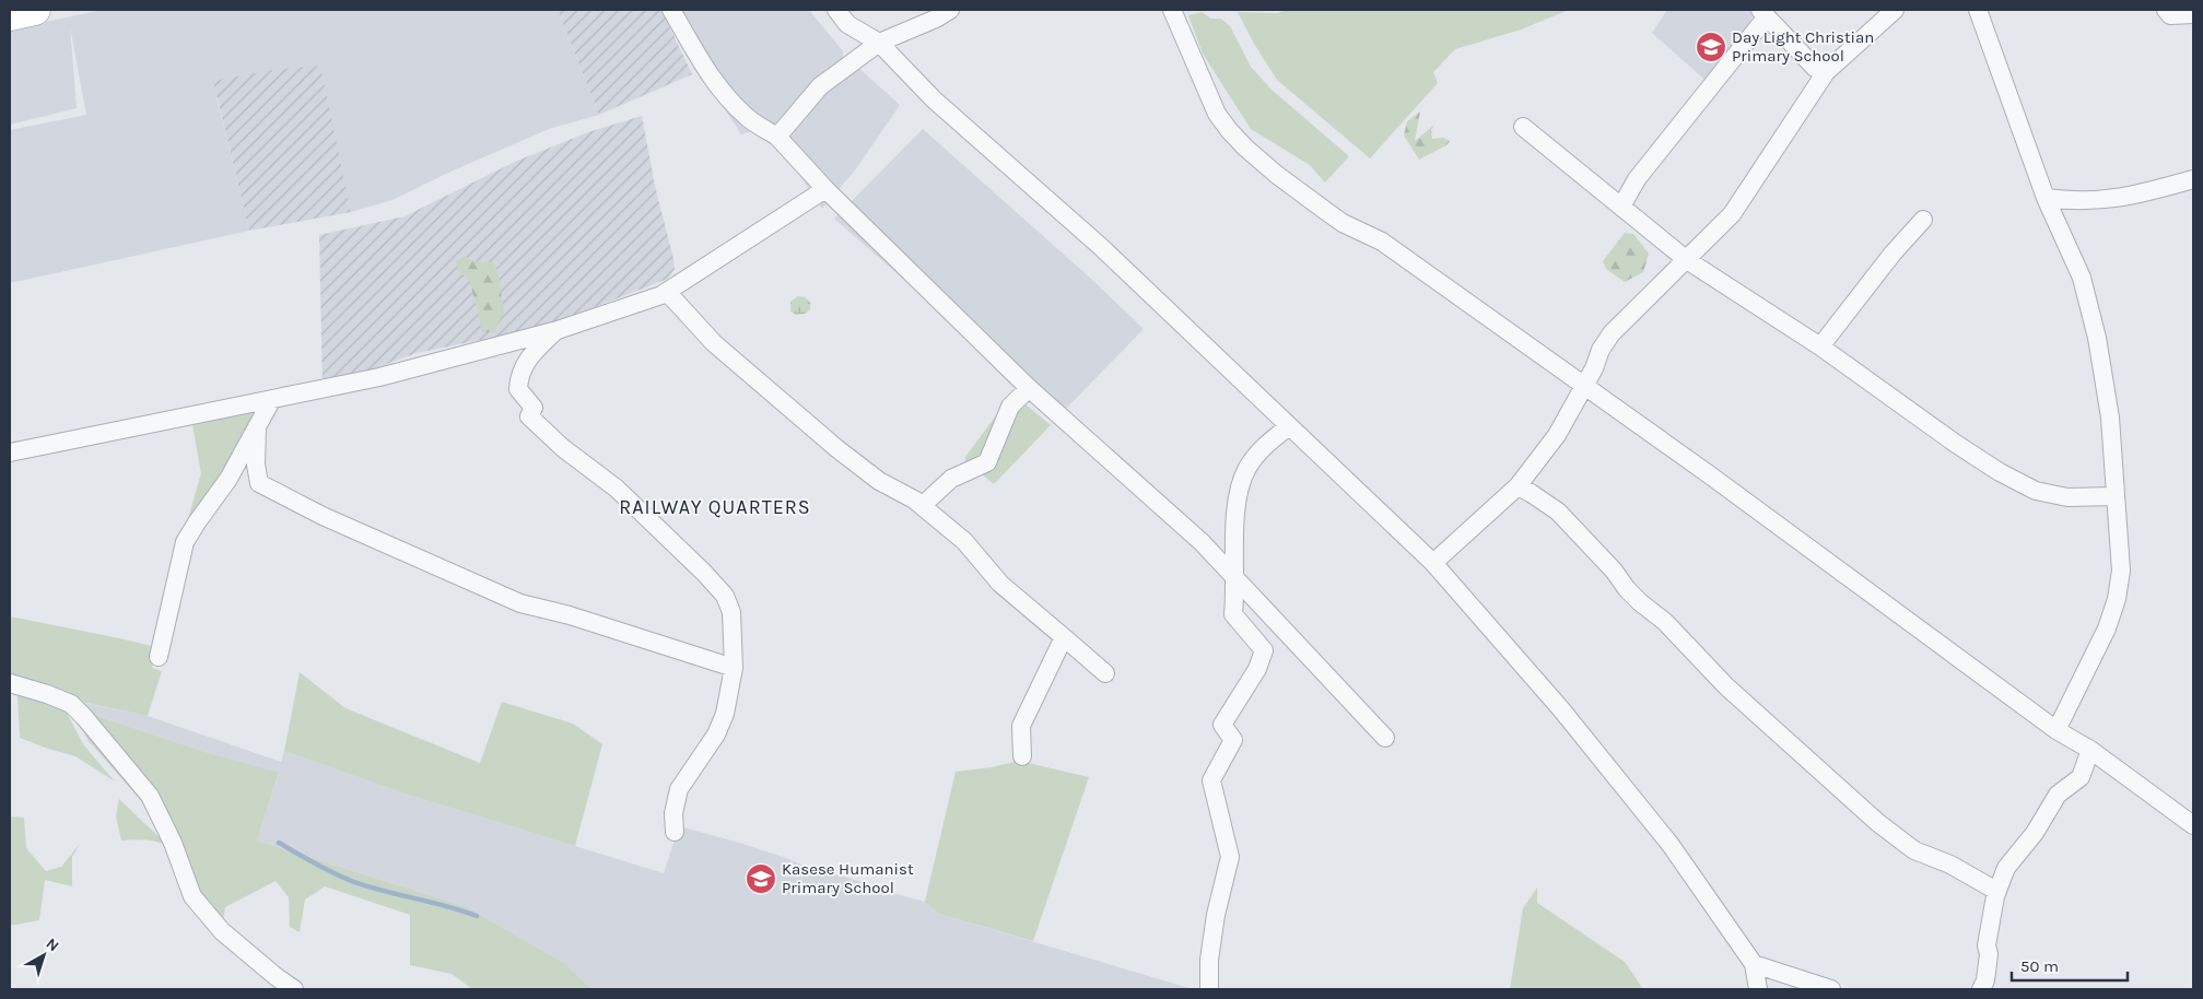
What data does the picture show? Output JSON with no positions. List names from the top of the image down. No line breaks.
{"districts":["RAILWAY QUARTERS"],"places":{"school or university":["Day Light Christian Primary School","Kasese Humanist Primary School"]},"scale_bar":"50 m","north":"top right"}
